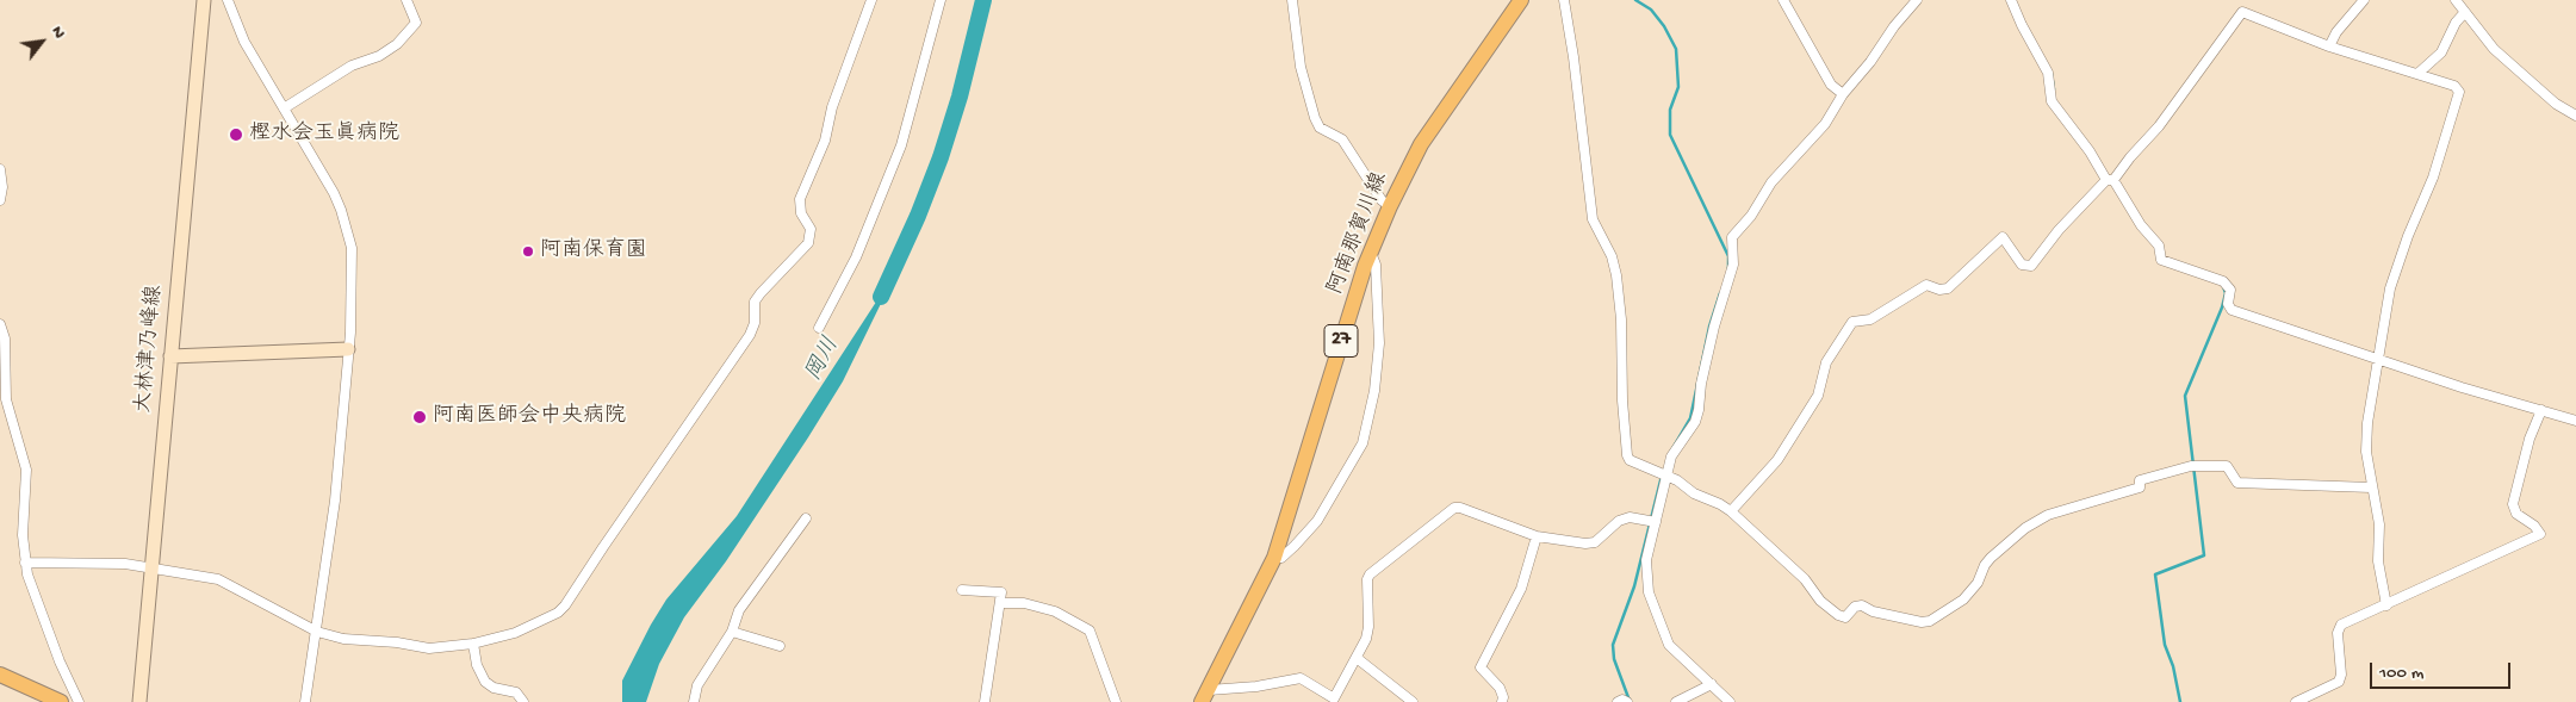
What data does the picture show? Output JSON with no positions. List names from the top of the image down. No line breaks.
{"streets":{"main road":["阿南那賀川線","27","大林津乃峰線"]},"water":["岡川"],"places":["樫水会玉眞病院","阿南保育園","阿南医師会中央病院"],"scale_bar":"100 m","north":"top right"}
